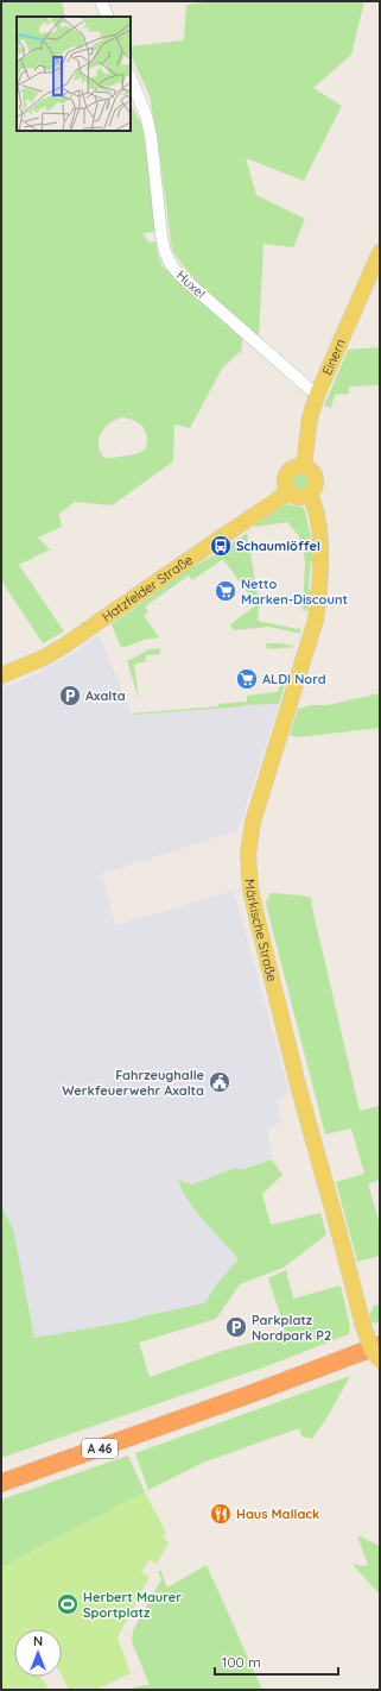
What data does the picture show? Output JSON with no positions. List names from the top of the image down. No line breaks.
{"streets":{"highway":["A 46"],"main road":["Einern","Hatzfelder Straße","Märkische Straße"],"street":["Huxel"]},"crossings":[["Huxel","Einern"],["Einern","Hatzfelder Straße"],["Einern","Märkische Straße"],["Hatzfelder Straße","Märkische Straße"]],"places":{"bus stop":["Schaumlöffel"],"supermarket":["Netto Marken-Discount","ALDI Nord"],"parking":["Axalta","Parkplatz Nordpark P2"],"public building":["Fahrzeughalle Werkfeuerwehr Axalta"],"restaurant":["Haus Mallack"],"sports":["Herbert Maurer Sportplatz"]},"scale_bar":"100 m","north":"top"}
